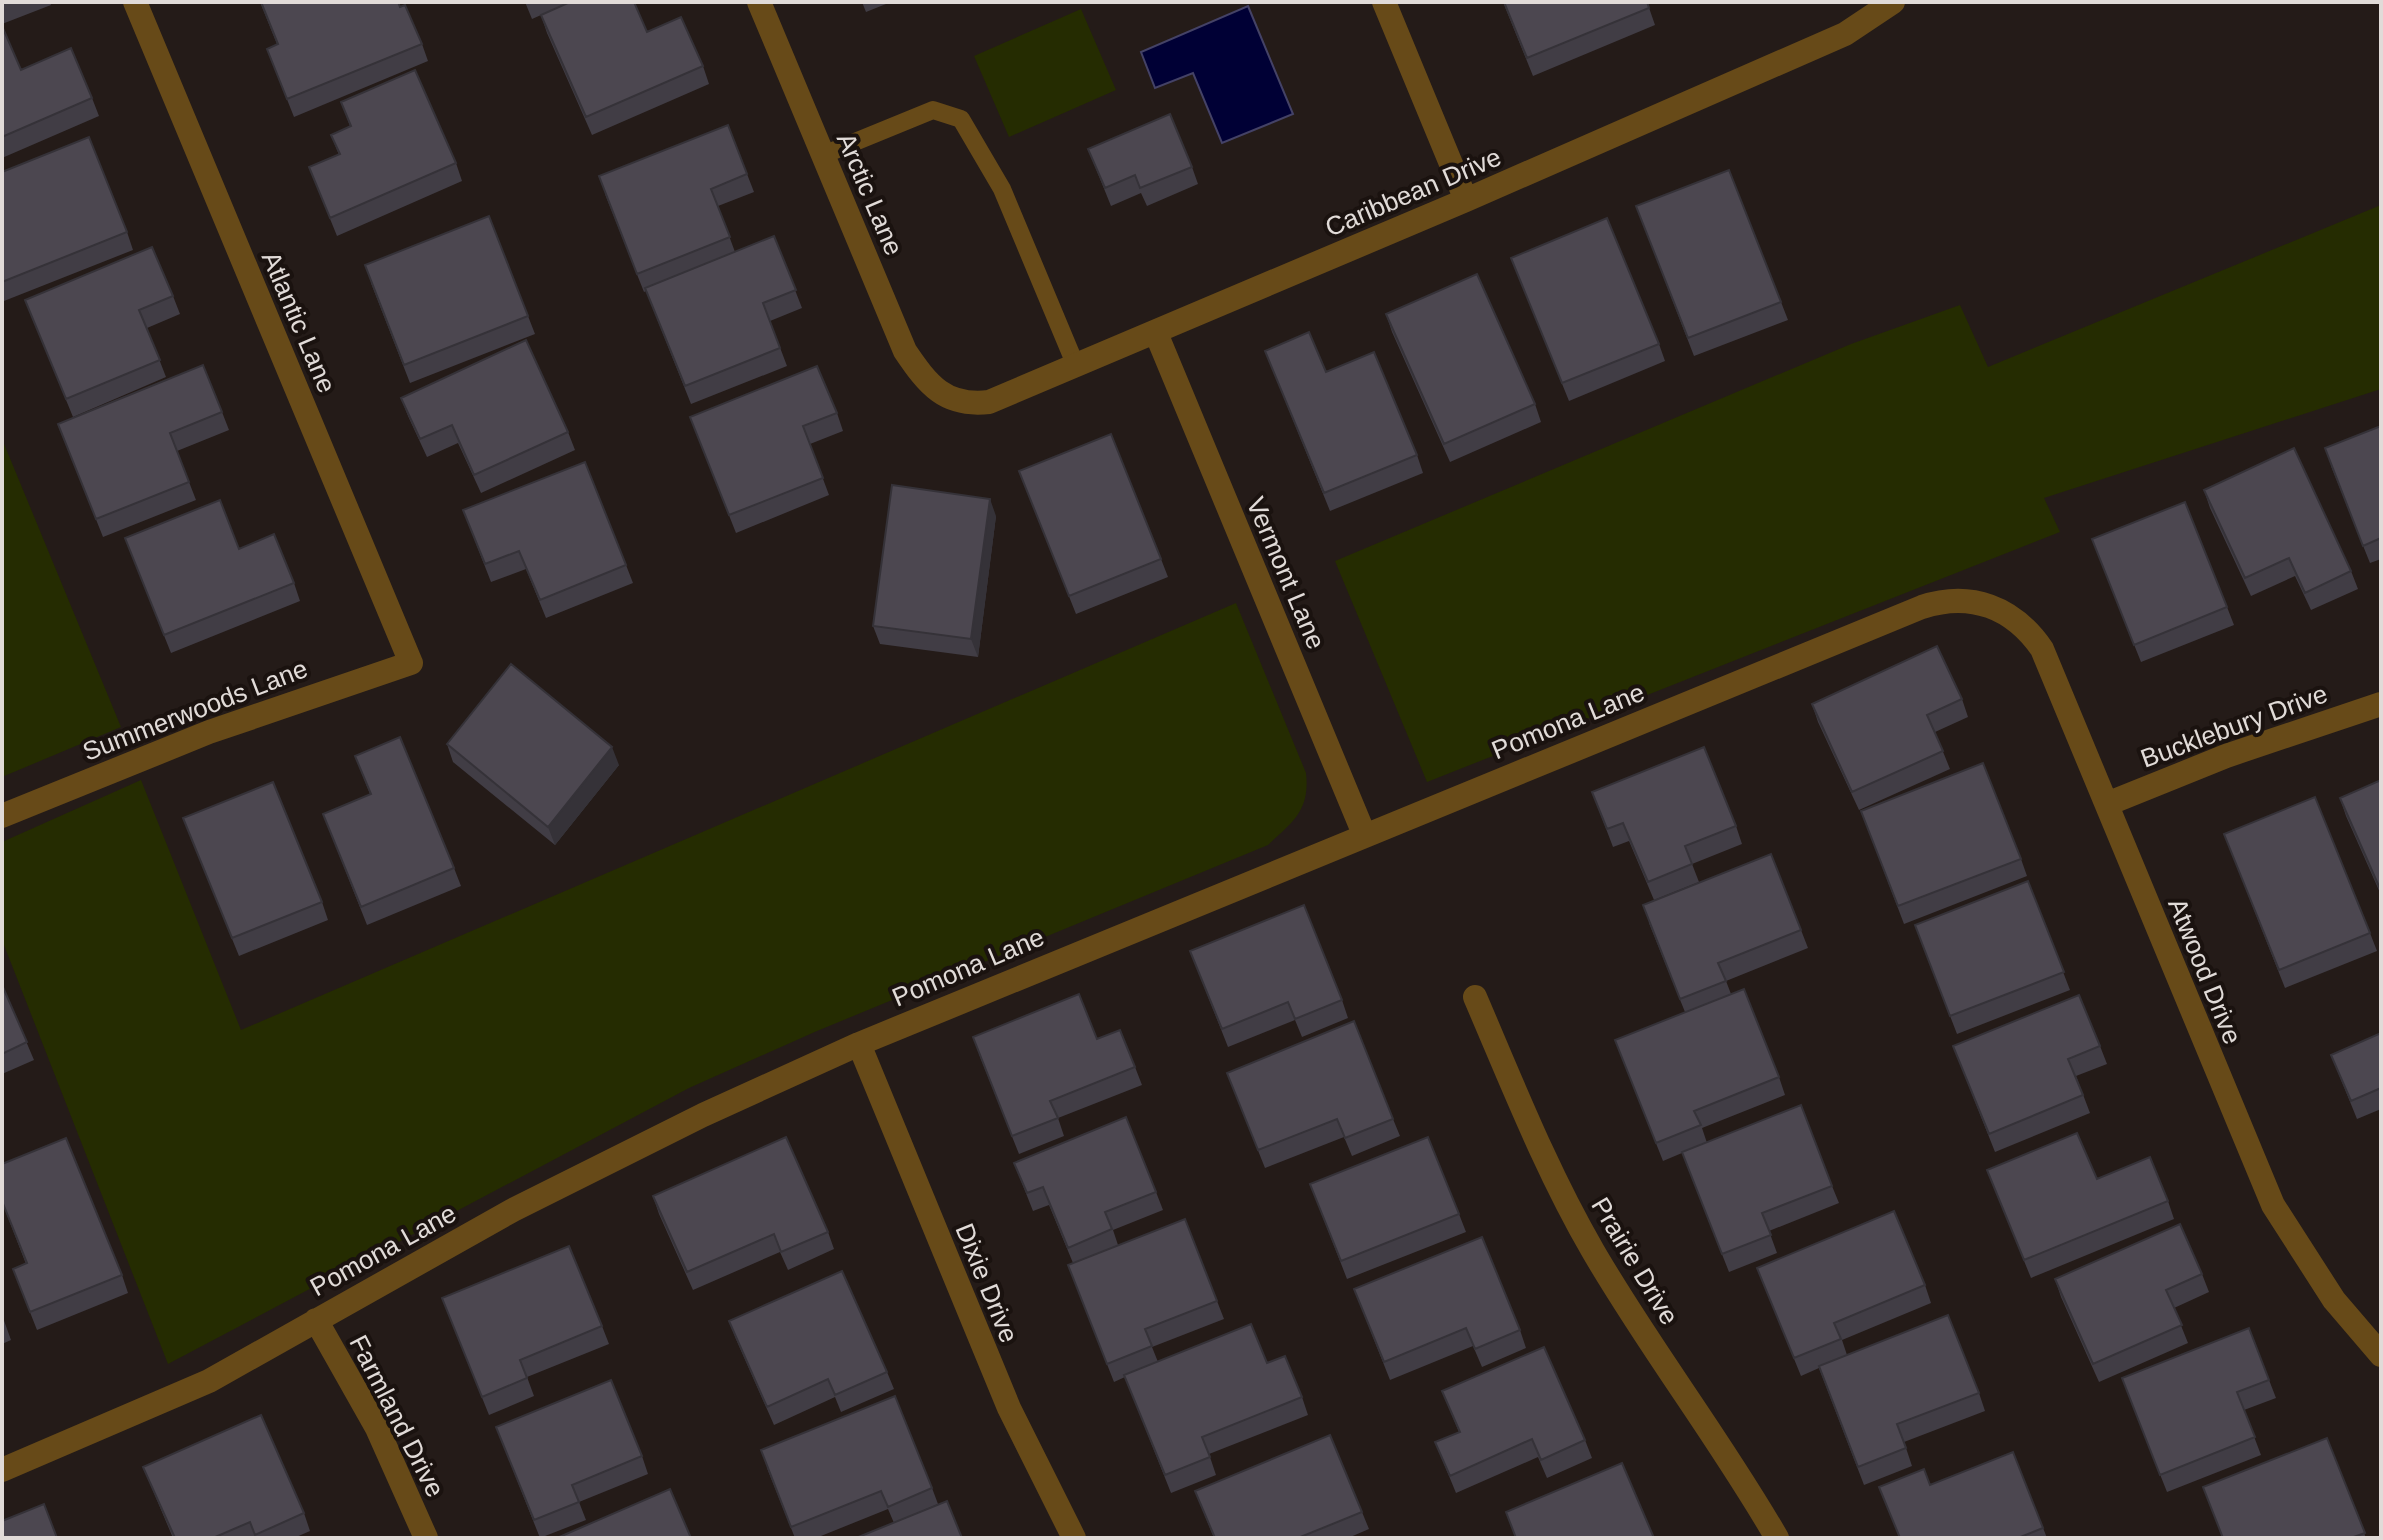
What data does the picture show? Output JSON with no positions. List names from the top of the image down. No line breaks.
{"streets":{"street":["Caribbean Drive","Arctic Lane","Atlantic Lane","Vermont Lane","Summerwoods Lane","Pomona Lane","Bucklebury Drive","Atwood Drive","Prairie Drive","Dixie Drive","Farmland Drive"]},"crossings":[["Caribbean Drive","Arctic Lane"],["Caribbean Drive","Vermont Lane"],["Atlantic Lane","Summerwoods Lane"],["Vermont Lane","Pomona Lane"],["Pomona Lane","Atwood Drive"],["Pomona Lane","Dixie Drive"],["Pomona Lane","Farmland Drive"],["Bucklebury Drive","Atwood Drive"]]}
